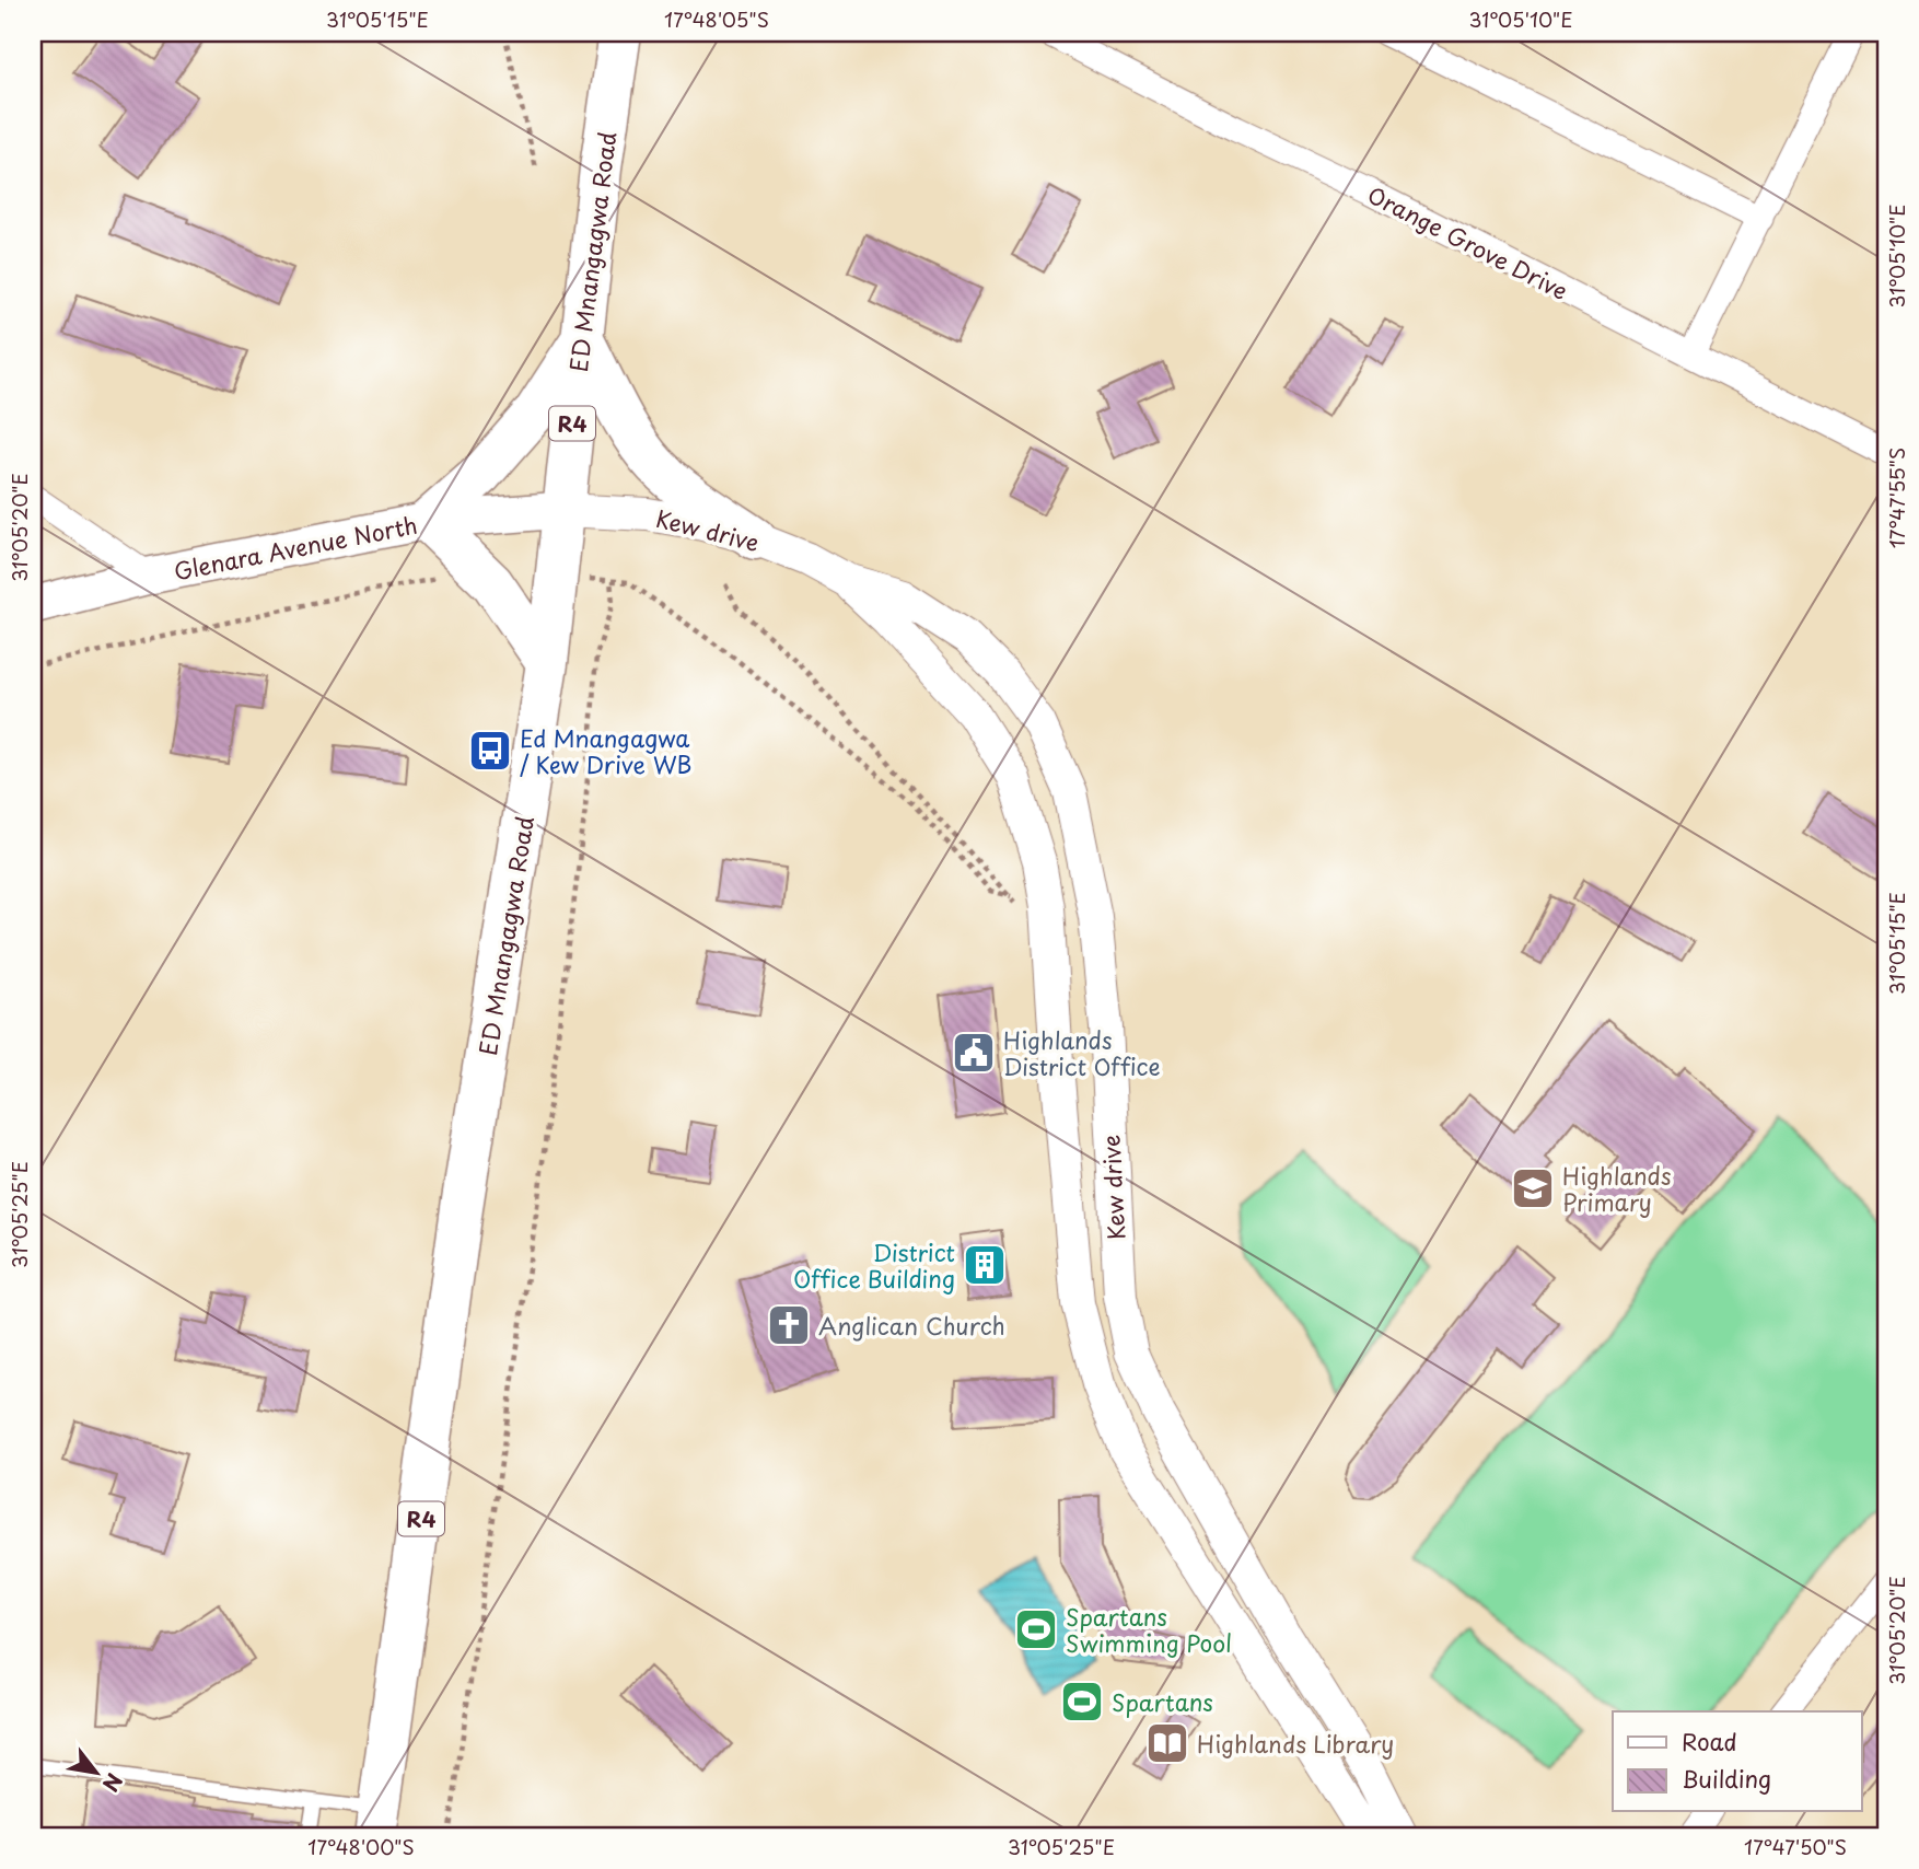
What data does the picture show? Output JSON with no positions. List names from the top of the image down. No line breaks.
{"streets":{"highway":["ED Mnangagwa Road","R4"],"main road":["Glenara Avenue North"],"street":["Orange Grove Drive","Kew drive"]},"crossings":[["ED Mnangagwa Road","Kew drive"],["ED Mnangagwa Road","Glenara Avenue North"],["Kew drive","Glenara Avenue North"]],"places":{"bus stop":["Ed Mnangagwa / Kew Drive WB"],"public building":["Highlands District Office"],"school or university":["Highlands Primary"],"building":["District Office Building"],"church":["Anglican Church"],"sports":["Spartans Swimming Pool","Spartans"],"library":["Highlands Library"]},"legend":["Road","Building"],"north":"bottom right","coordinates":["31°05'15\"E","17°48'05\"S","31°05'10\"E","17°47'55\"S","31°05'20\"E","31°05'25\"E","17°48'00\"S","17°47'50\"S"]}
